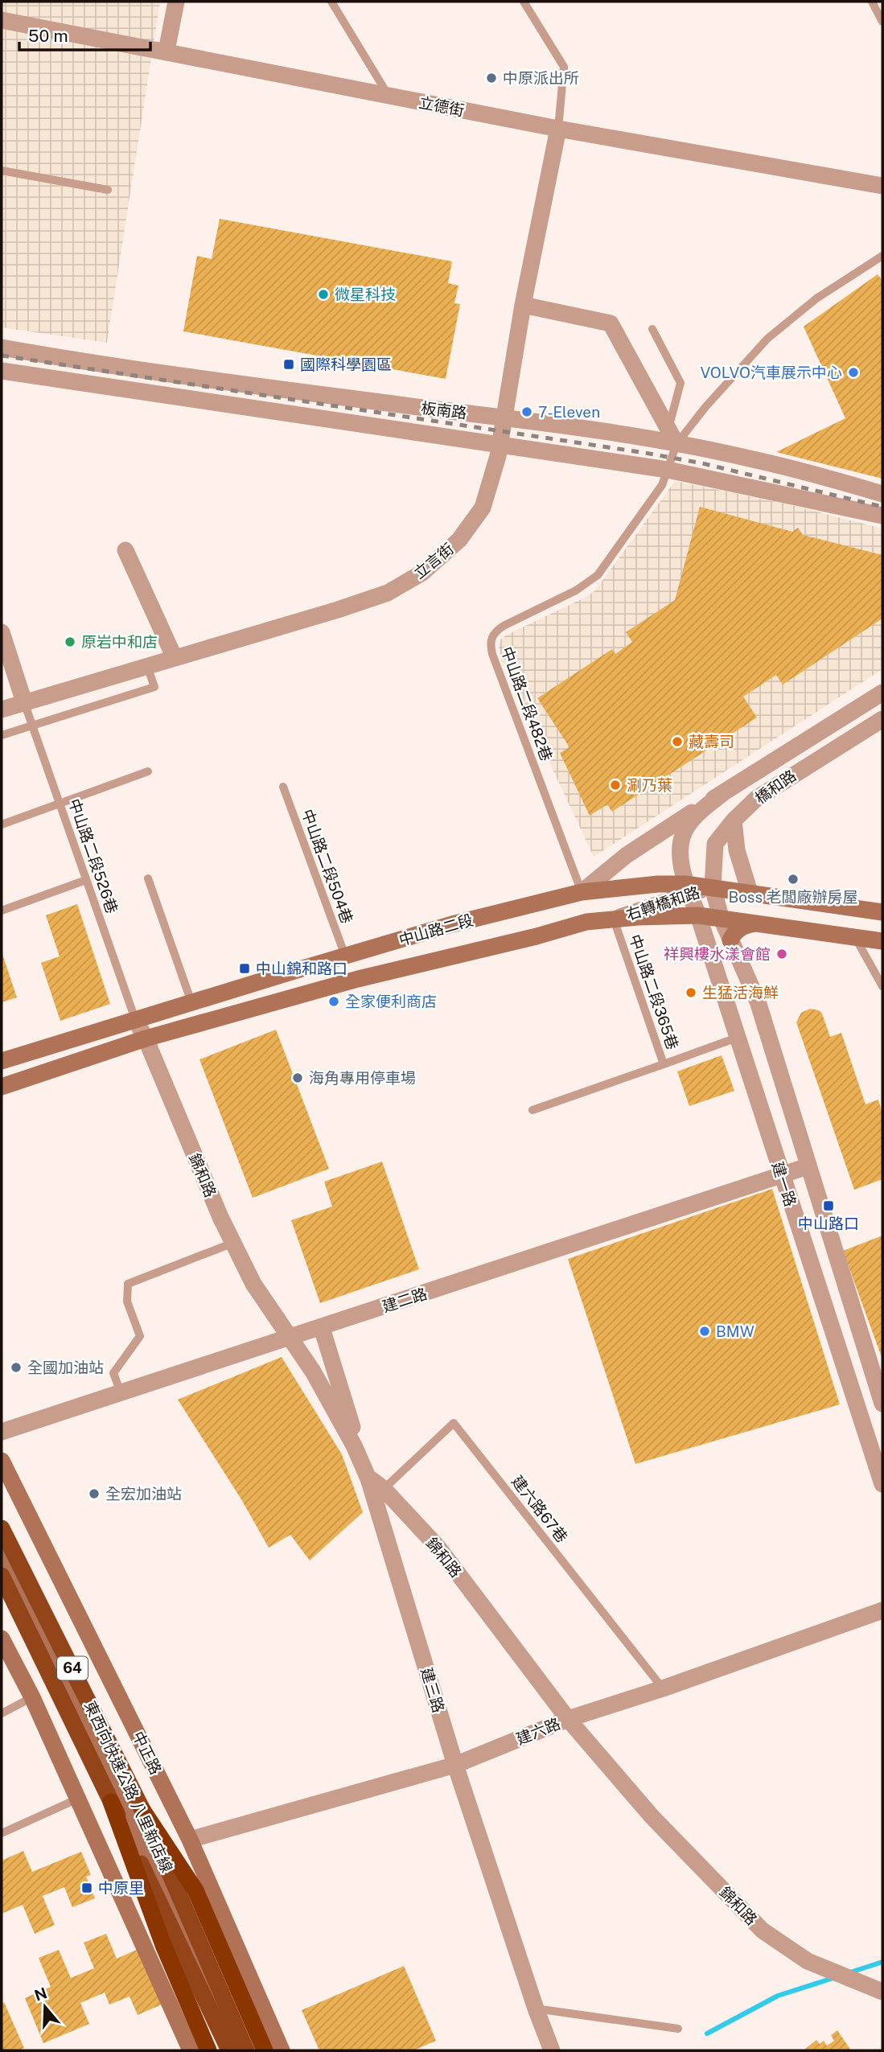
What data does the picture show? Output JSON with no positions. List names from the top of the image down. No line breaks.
{"streets":{"highway":["64","東西向快速公路 八里新店線"],"main road":["中山路二段","中正路"],"street":["立德街","板南路","立言街","橋和路","右轉橋和路","錦和路","建一路","建二路","建三路","建六路"],"lane":["中山路二段482巷","中山路二段526巷","中山路二段504巷","中山路二段365巷","建六路67巷"]},"crossings":[["立德街","立言街"],["板南路","立言街"],["板南路","中山路二段482巷"],["立言街","中山路二段526巷"],["中山路二段482巷","橋和路"],["中山路二段482巷","中山路二段"],["橋和路","右轉橋和路"],["橋和路","中山路二段"],["橋和路","建一路"],["中山路二段526巷","中山路二段"],["中山路二段526巷","錦和路"],["中山路二段504巷","中山路二段"],["右轉橋和路","中山路二段"],["右轉橋和路","中山路二段365巷"],["右轉橋和路","建一路"],["中山路二段","中山路二段365巷"],["中山路二段","錦和路"],["中山路二段","建一路"],["中山路二段365巷","建一路"],["錦和路","建二路"],["錦和路","建六路67巷"],["錦和路","建三路"],["錦和路","建六路"],["建一路","建二路"],["建二路","建三路"],["建六路67巷","建六路"],["建三路","建六路"],["建六路","中正路"]],"places":{"other":["中原派出所","微星科技","VOLVO汽車展示中心","7-Eleven","原岩中和店","藏壽司","涮乃葉","Boss 老闆廠辦房屋","祥興樓水漾會館","生猛活海鮮","全家便利商店","海角專用停車場","BMW","全國加油站","全宏加油站"],"transit":["國際科學園區","中山錦和路口","中山路口","中原里"]},"scale_bar":"50 m","north":"top"}
